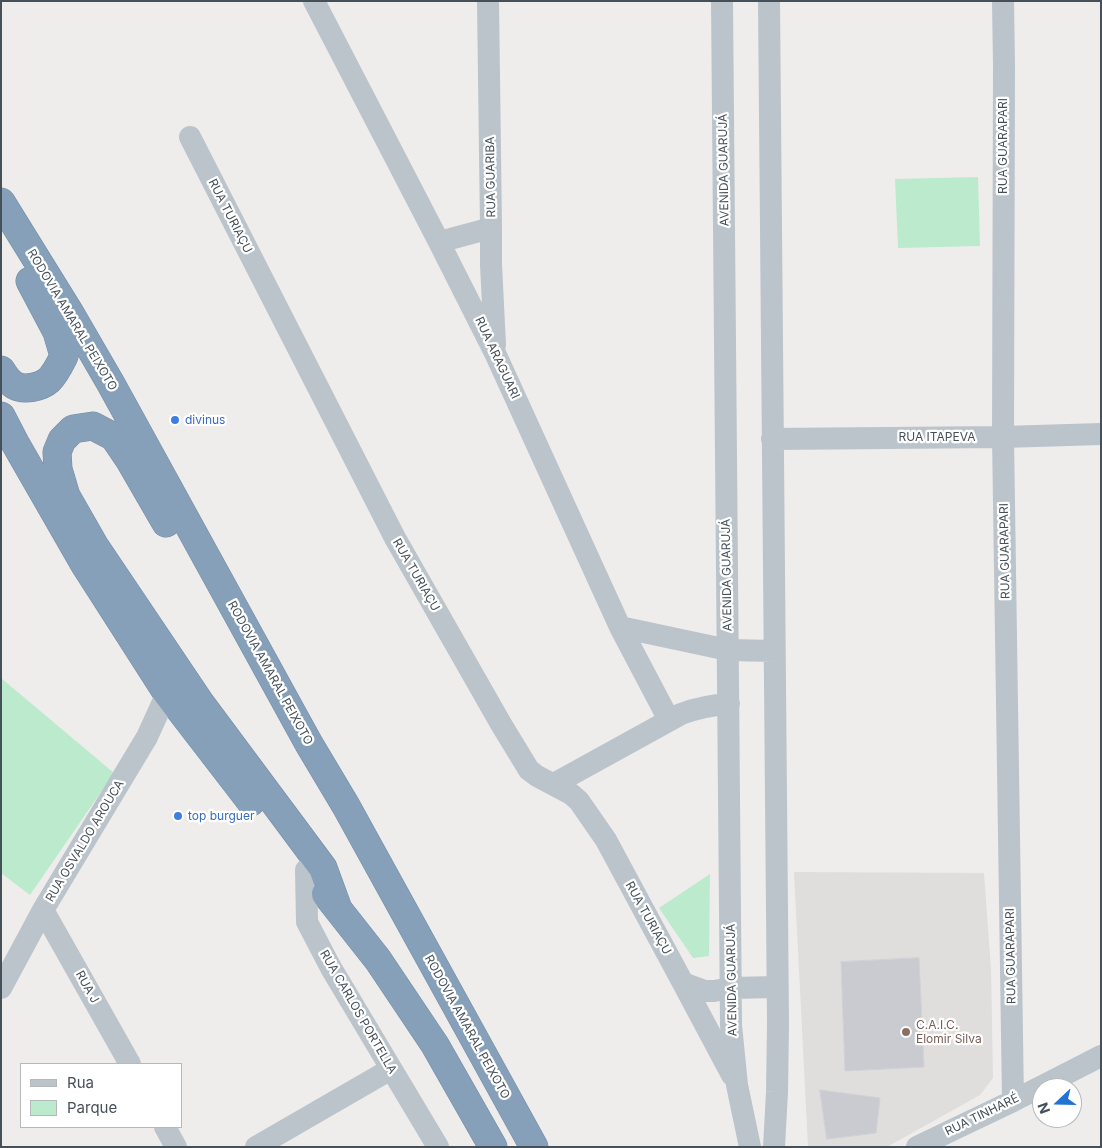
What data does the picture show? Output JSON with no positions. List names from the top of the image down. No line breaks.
{"streets":{"highway":["RODOVIA AMARAL PEIXOTO"],"street":["RUA GUARAPARI","AVENIDA GUARUJÁ","RUA GUARIBA","RUA TURIAÇU","RUA ARAGUARI","RUA ITAPEVA","RUA OSVALDO AROUCA","RUA J","RUA CARLOS PORTELLA","RUA TINHARÉ"]},"crossings":[["RUA GUARAPARI","RUA ITAPEVA"],["RUA GUARAPARI","RUA TINHARÉ"],["AVENIDA GUARUJÁ","RUA TURIAÇU"],["RUA GUARIBA","RUA ARAGUARI"],["RUA OSVALDO AROUCA","RUA J"]],"places":["divinus","top burguer","C.A.I.C. Elomir Silva"],"legend":["Rua","Parque"],"north":"left"}
